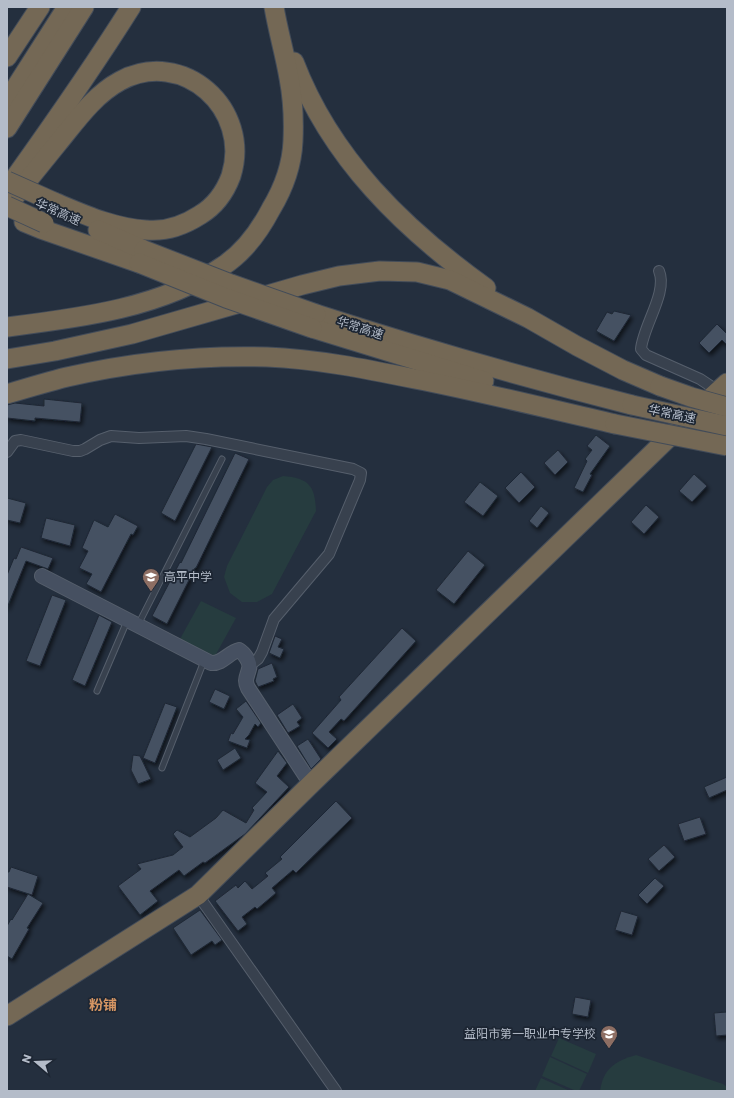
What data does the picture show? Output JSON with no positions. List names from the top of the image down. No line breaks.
{"streets":{"highway":["华常高速"]},"districts":["粉铺"],"places":{"school or university":["高平中学","益阳市第一职业中专学校"]},"north":"left"}
